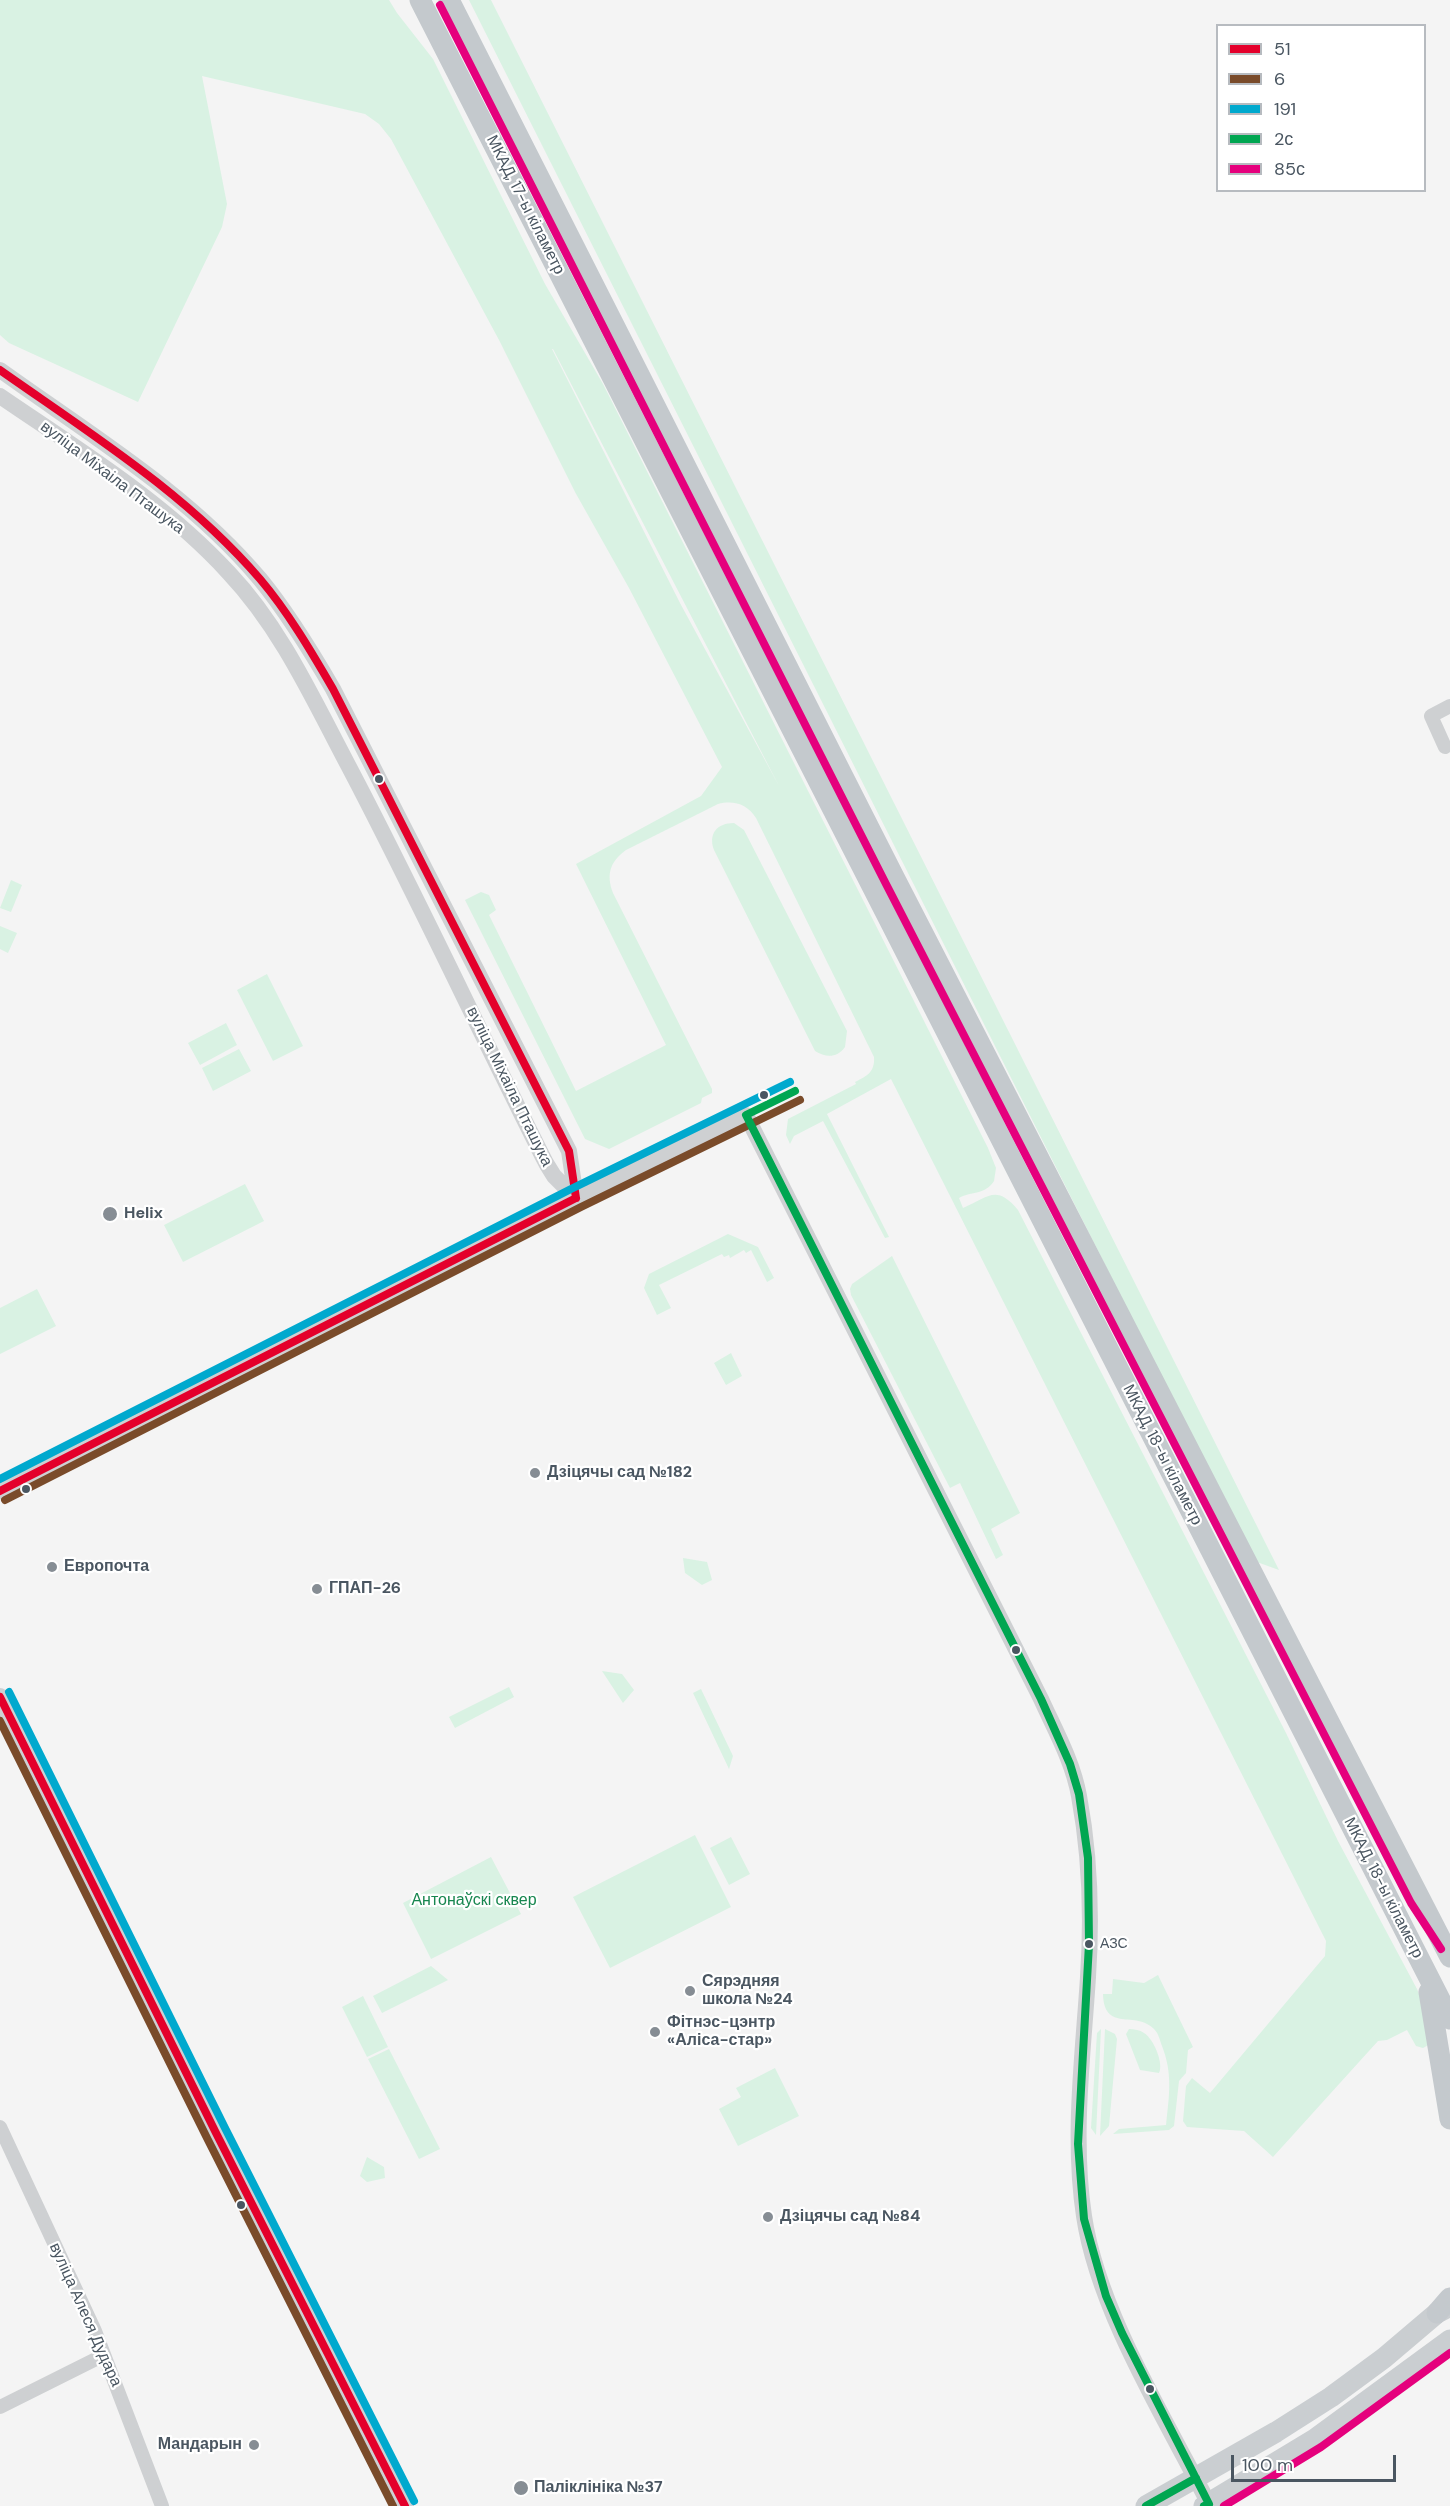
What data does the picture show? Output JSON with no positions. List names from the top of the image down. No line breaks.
{"streets":{"highway":["МКАД, 17-ы кіламетр","МКАД, 18-ы кіламетр"],"street":["вуліца Міхаіла Пташука","вуліца Алеся Дудара"]},"crossings":[["МКАД, 17-ы кіламетр","МКАД, 18-ы кіламетр"]],"parks":["Антонаўскі сквер"],"places":["Helix","Дзіцячы сад №182","Европочта","ГПАП-26","АЗС","Сярэдняя школа №24","Фітнэс-цэнтр «Аліса-стар»","Дзіцячы сад №84","Мандарын","Паліклініка №37"],"lines":["transit line 85с","transit line 51","transit line 191","transit line 2с","transit line 6"],"legend":["51","6","191","2с","85с"],"scale_bar":"100 m"}
